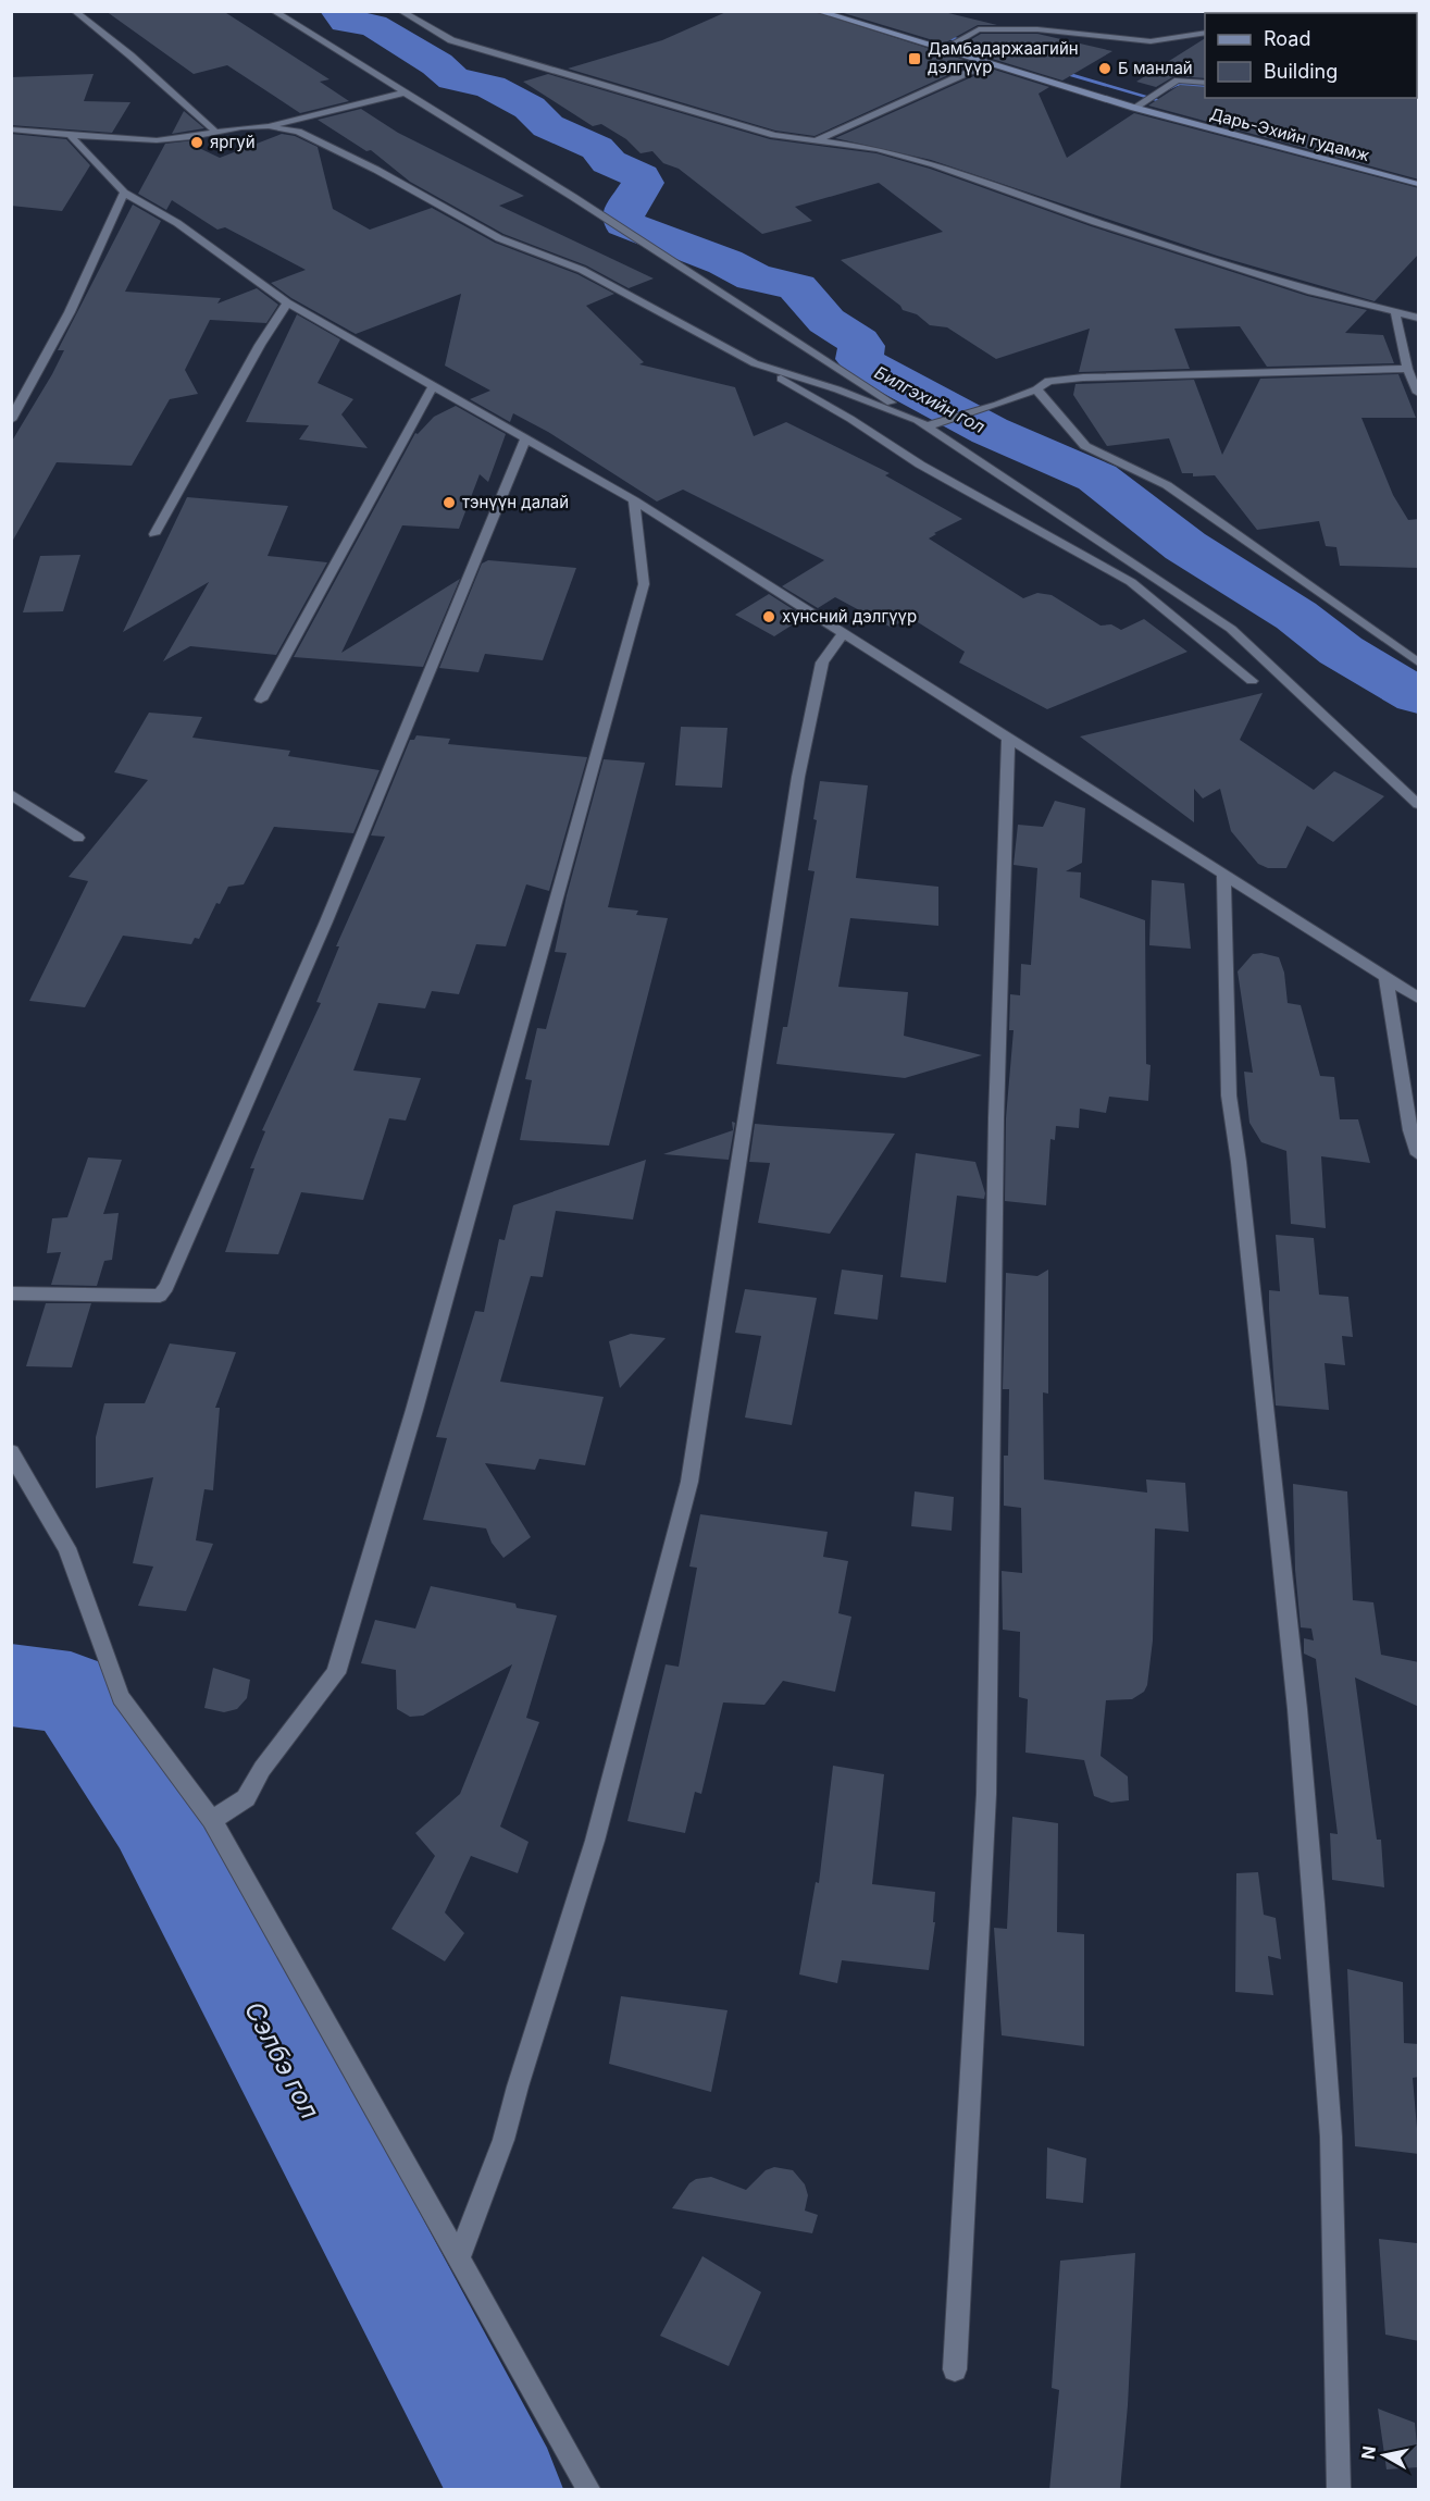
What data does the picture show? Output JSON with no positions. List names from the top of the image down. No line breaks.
{"streets":{"main road":["Дарь-Эхийн гудамж"]},"water":["Билгэхийн гол","Сэлбэ гол"],"places":{"transit":["Дамбадаржаагийн дэлгүүр"],"other":["Б манлай","яргуй","тэнүүн далай","хүнсний дэлгүүр"]},"legend":["Road","Building"],"north":"left"}
